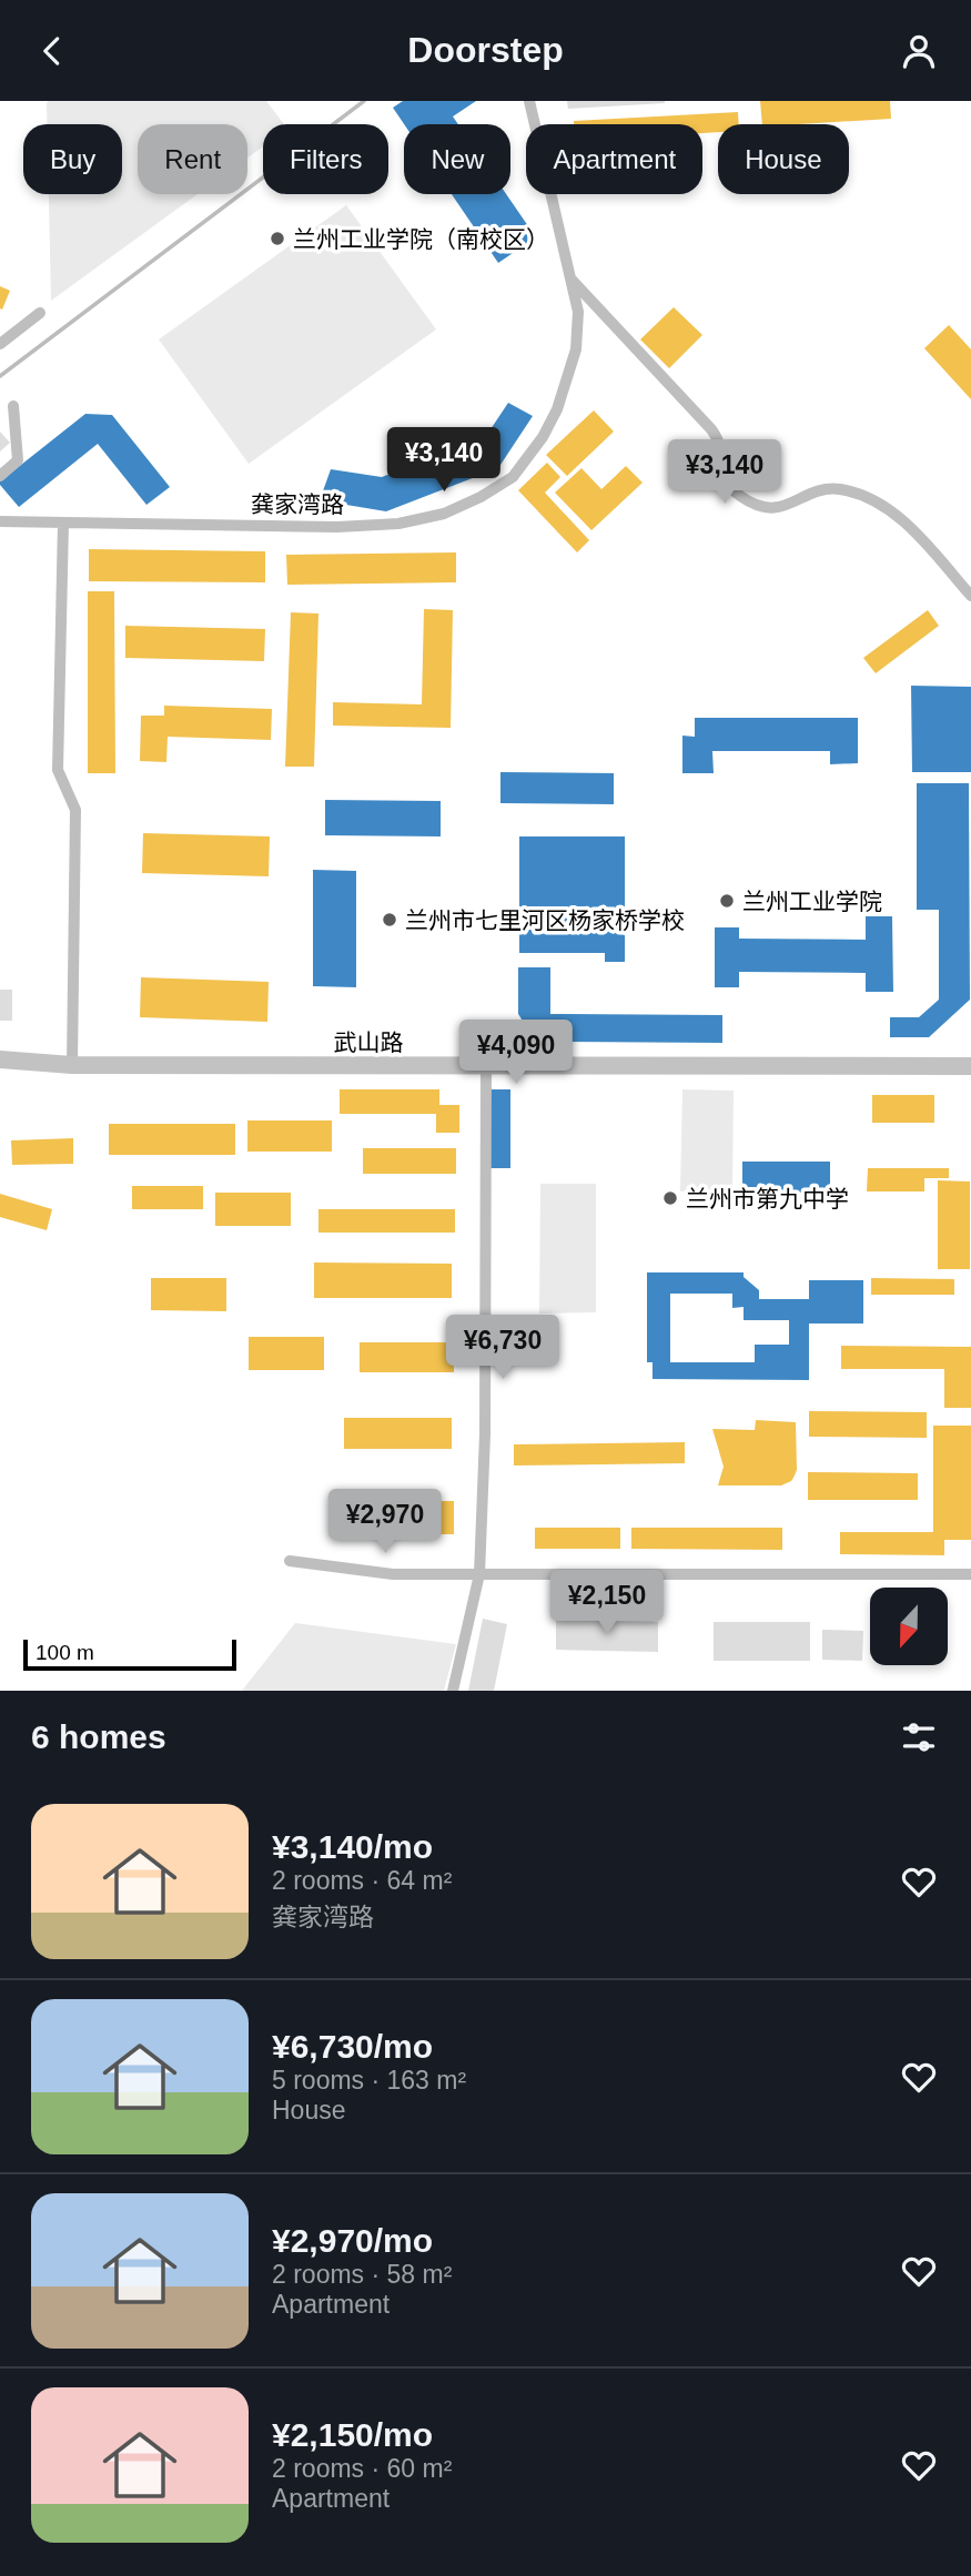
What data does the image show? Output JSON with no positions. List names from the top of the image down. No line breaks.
{"streets":{"main road":["武山路"],"street":["龚家湾路"]},"places":["兰州工业学院（南校区）","兰州工业学院","兰州市七里河区杨家桥学校","兰州市第九中学"],"scale_bar":"100 m","north":"bottom","page":{"header":"Doorstep","chip":["Buy","Rent","Filters","New","Apartment","House"],"price":["¥3,140","¥3,140","¥4,090","¥6,730","¥2,970","¥2,150"],"scale":"100 m","heading":"6 homes","list":[{"name":"¥3,140/mo","note":"2 rooms · 64 m² · 龚家湾路"},{"name":"¥6,730/mo","note":"5 rooms · 163 m² · House"},{"name":"¥2,970/mo","note":"2 rooms · 58 m² · Apartment"},{"name":"¥2,150/mo","note":"2 rooms · 60 m² · Apartment"}]}}
